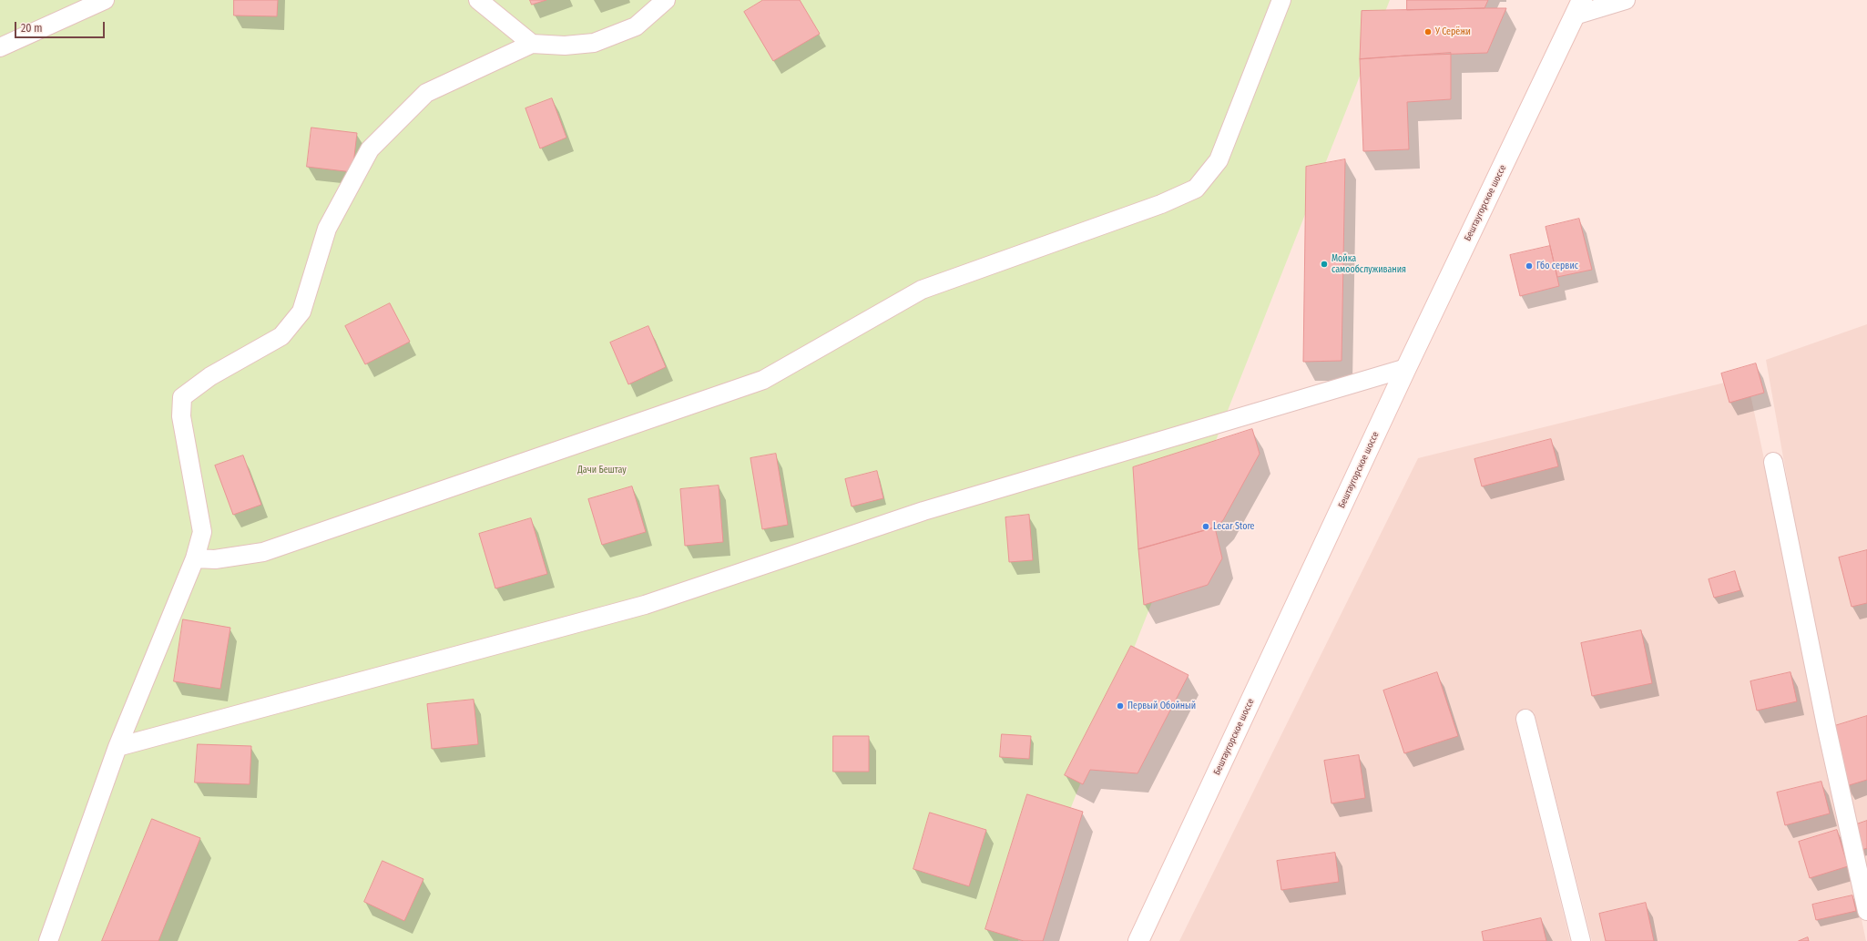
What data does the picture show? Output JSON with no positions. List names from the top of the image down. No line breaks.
{"streets":{"main road":["Бештаугорское шоссе"]},"parks":["Дачи Бештау"],"places":["У Серёжи","Мойка самообслуживания","Гбо cервис","Lecar Store","Первый Обойный"],"scale_bar":"20 m"}
